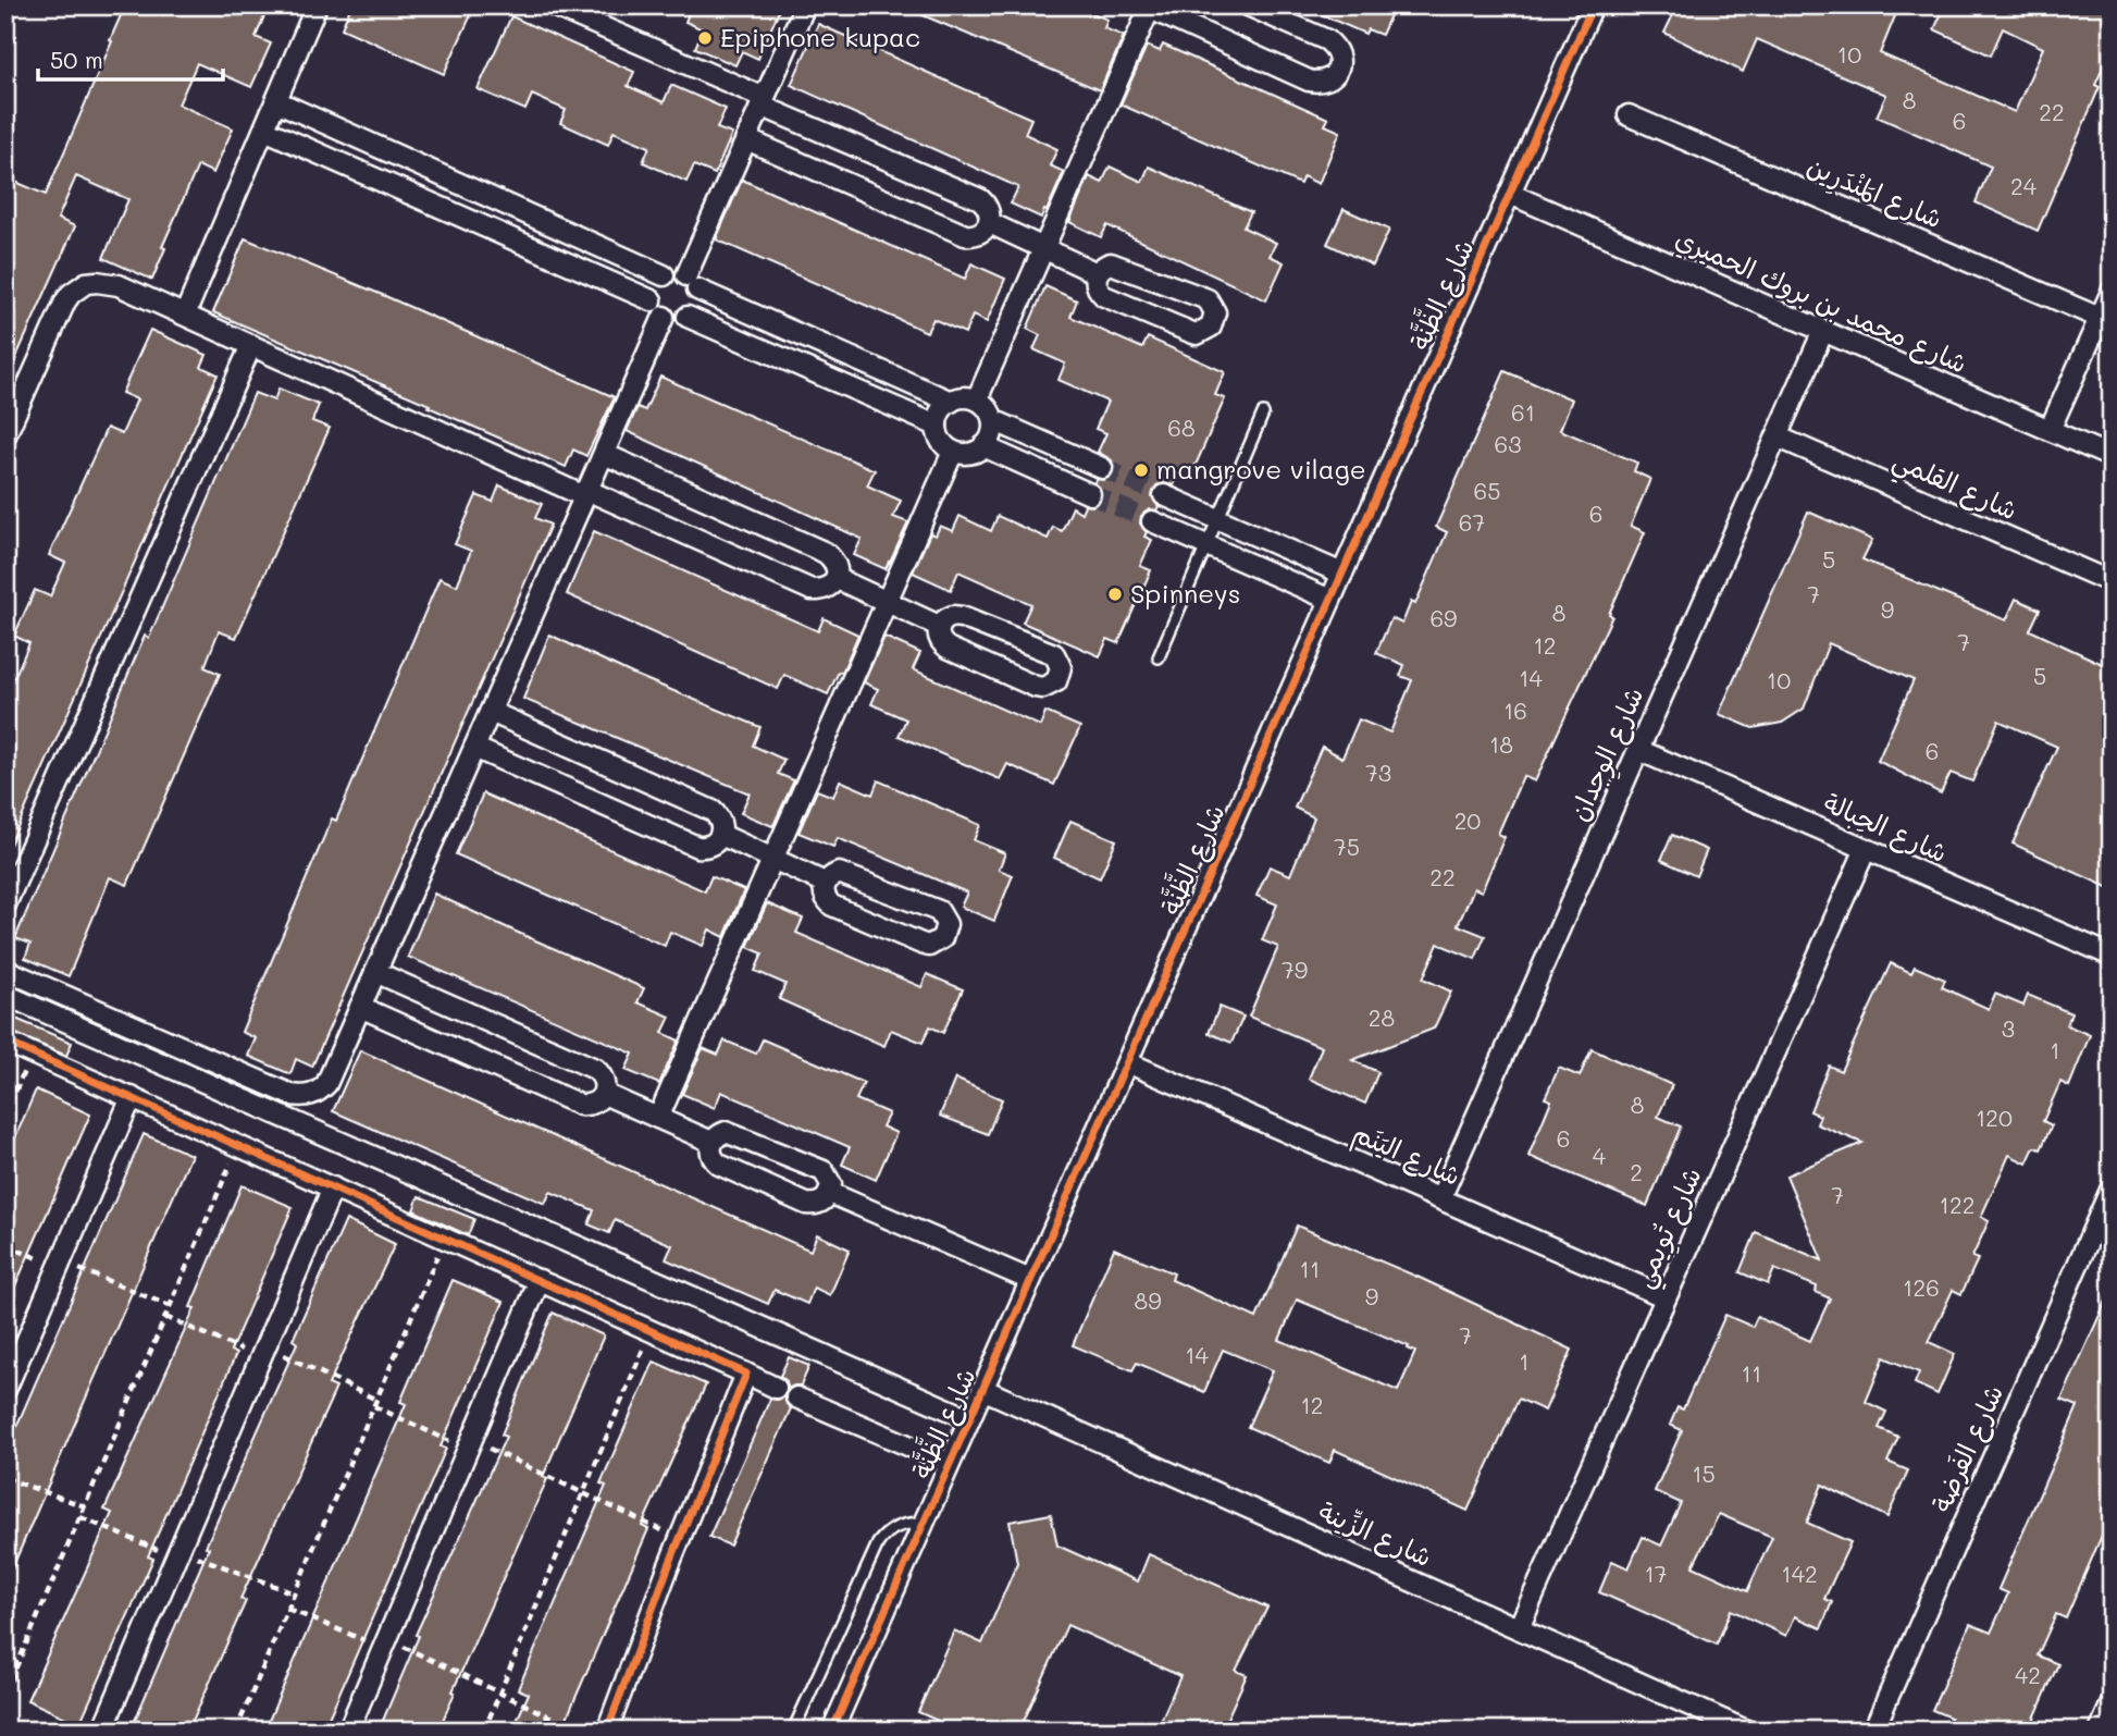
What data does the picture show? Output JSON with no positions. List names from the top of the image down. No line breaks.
{"streets":{"street":["شارع المَنْدَرِين","شارع الظَّنَّة","شارع محمد بن بروك الحميري","شارع القلمي","شارع الوِجدان","شارع الحِبالة","شارع اليَنَم","شارع تُوِيمي","شارع الفَرضة","شارع الزِّينة"]},"crossings":[["شارع الظَّنَّة","شارع محمد بن بروك الحميري"],["شارع الظَّنَّة","شارع اليَنَم"],["شارع الظَّنَّة","شارع الزِّينة"],["شارع محمد بن بروك الحميري","شارع الوِجدان"],["شارع القلمي","شارع الوِجدان"],["شارع الوِجدان","شارع الحِبالة"],["شارع الوِجدان","شارع اليَنَم"],["شارع الحِبالة","شارع تُوِيمي"],["شارع اليَنَم","شارع تُوِيمي"],["شارع تُوِيمي","شارع الزِّينة"]],"places":["Epiphone kupac","mangrove vilage","Spinneys"],"house_numbers":["10","8","22","6","24","61","68","63","65","6","67","5","7","9","8","69","7","12","5","14","10","16","18","6","73","20","75","22","79","28","3","1","8","120","6","4","2","7","122","11","126","9","89","7","14","1","11","12","15","17","142","42"],"scale_bar":"50 m"}
